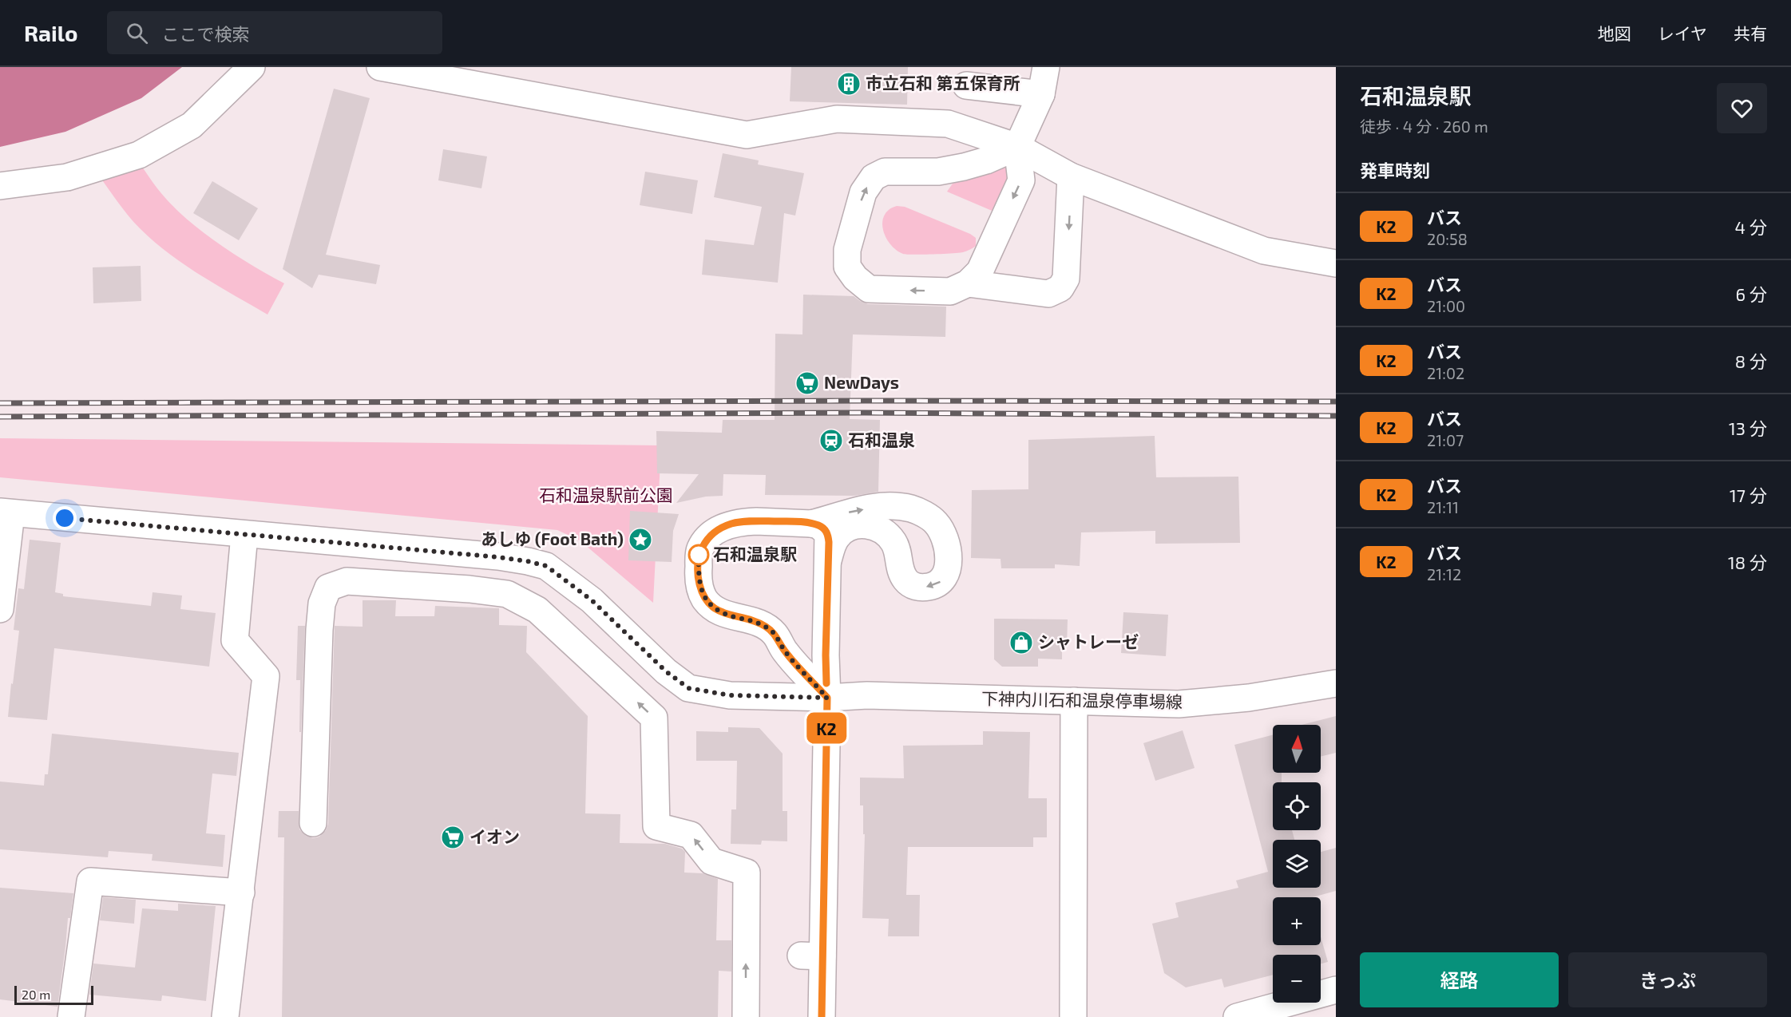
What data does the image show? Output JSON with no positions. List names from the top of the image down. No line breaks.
{"streets":{"street":["下神内川石和温泉停車場線"]},"parks":["石和温泉駅前公園"],"places":{"building":["市立石和 第五保育所"],"supermarket":["NewDays","イオン"],"station":["石和温泉"],"place":["あしゆ (Foot Bath)"],"other":["石和温泉駅"],"shop":["シャトレーゼ"]},"lines":["bus line K2"],"scale_bar":"20 m","north":"top","page":{"header":"Railo","search":"ここで検索","nav":["地図","レイヤ","共有"],"on_map":"K2","heading":[["石和温泉駅","徒歩 · 4 分 · 260 m"],"発車時刻"],"list":[{"mark":"K2","name":"バス","note":"20:58","value":"4 分"},{"mark":"K2","name":"バス","note":"21:00","value":"6 分"},{"mark":"K2","name":"バス","note":"21:02","value":"8 分"},{"mark":"K2","name":"バス","note":"21:07","value":"13 分"},{"mark":"K2","name":"バス","note":"21:11","value":"17 分"},{"mark":"K2","name":"バス","note":"21:12","value":"18 分"}],"map_buttons":["+","−"],"buttons":["経路","きっぷ"],"scale":"20 m"}}
